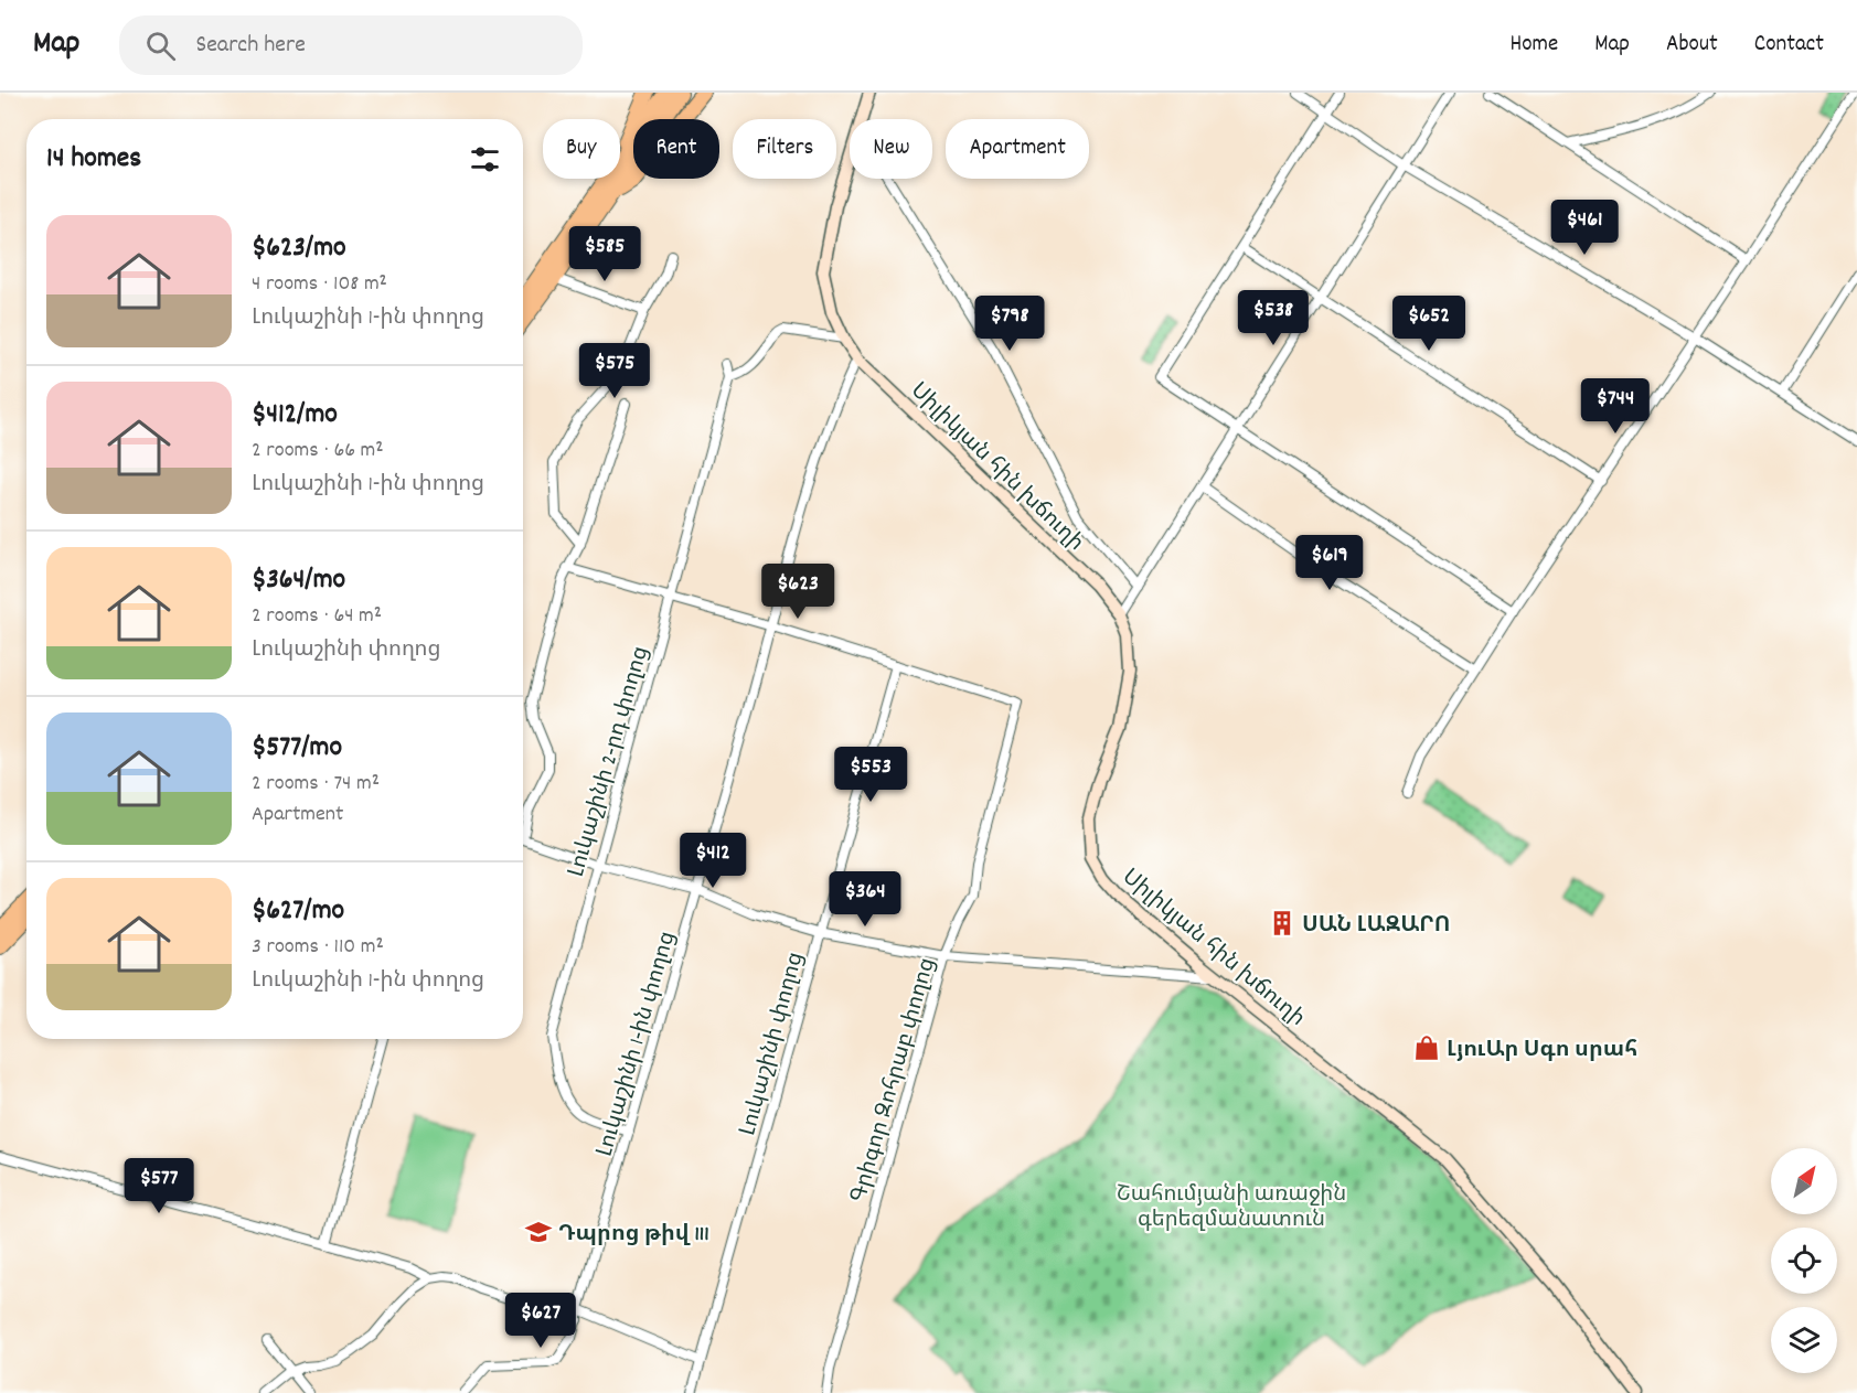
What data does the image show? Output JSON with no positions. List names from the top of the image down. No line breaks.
{"streets":{"street":["Սիլիկյան հին խճուղի","Լուկաշինի 2-րդ փողոց","Լուկաշինի 1-ին փողոց","Լուկաշինի փողոց","Գրիգոր Զոհրաբ փողոց"]},"crossings":[["Սիլիկյան հին խճուղի","Լուկաշինի 1-ին փողոց"],["Լուկաշինի 2-րդ փողոց","Լուկաշինի 1-ին փողոց"],["Լուկաշինի փողոց","Գրիգոր Զոհրաբ փողոց"]],"parks":["Շահումյանի առաջին գերեզմանատուն"],"places":{"building":["ՍԱՆ ԼԱԶԱՐՈ"],"shop":["ԼյուԱր Սգո սրահ"],"school or university":["Դպրոց թիվ 111"]},"north":"top right","page":{"header":"Map","search":"Search here","nav":["Home","Map","About","Contact"],"chip":["Buy","Rent","Filters","New","Apartment"],"heading":"14 homes","list":[{"name":"$623/mo","note":"4 rooms · 108 m² · Լուկաշինի 1-ին փողոց"},{"name":"$412/mo","note":"2 rooms · 66 m² · Լուկաշինի 1-ին փողոց"},{"name":"$364/mo","note":"2 rooms · 64 m² · Լուկաշինի փողոց"},{"name":"$577/mo","note":"2 rooms · 74 m² · Apartment"},{"name":"$627/mo","note":"3 rooms · 110 m² · Լուկաշինի 1-ին փողոց"}],"price":["$461","$585","$538","$798","$652","$575","$744","$619","$623","$553","$412","$364","$577","$627"]}}
